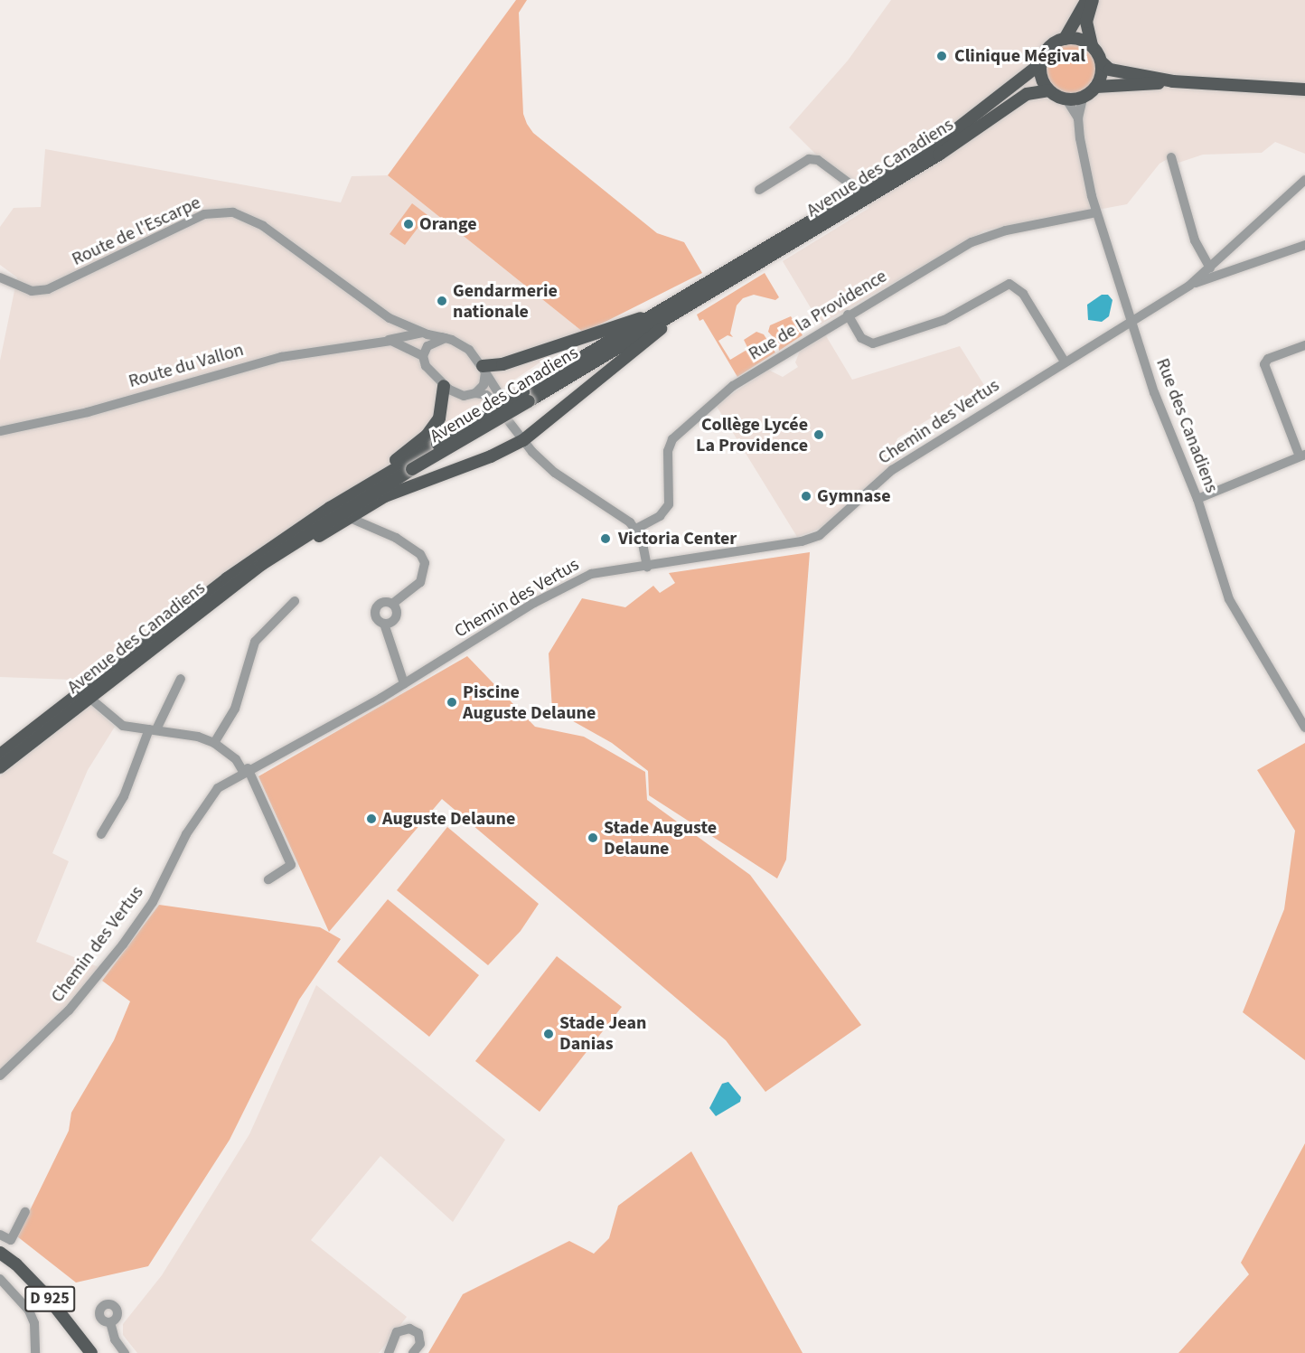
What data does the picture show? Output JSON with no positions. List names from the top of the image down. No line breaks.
{"streets":{"main road":["Avenue des Canadiens","D 925"],"street":["Route de l'Escarpe","Rue de la Providence","Route du Vallon","Chemin des Vertus","Rue des Canadiens"]},"crossings":[["Avenue des Canadiens","Rue des Canadiens"],["Route de l'Escarpe","Route du Vallon"],["Rue de la Providence","Rue des Canadiens"],["Chemin des Vertus","Rue des Canadiens"]],"places":["Clinique Mégival","Orange","Gendarmerie nationale","Collège Lycée La Providence","Gymnase","Victoria Center","Piscine Auguste Delaune","Auguste Delaune","Stade Auguste Delaune","Stade Jean Danias"]}
